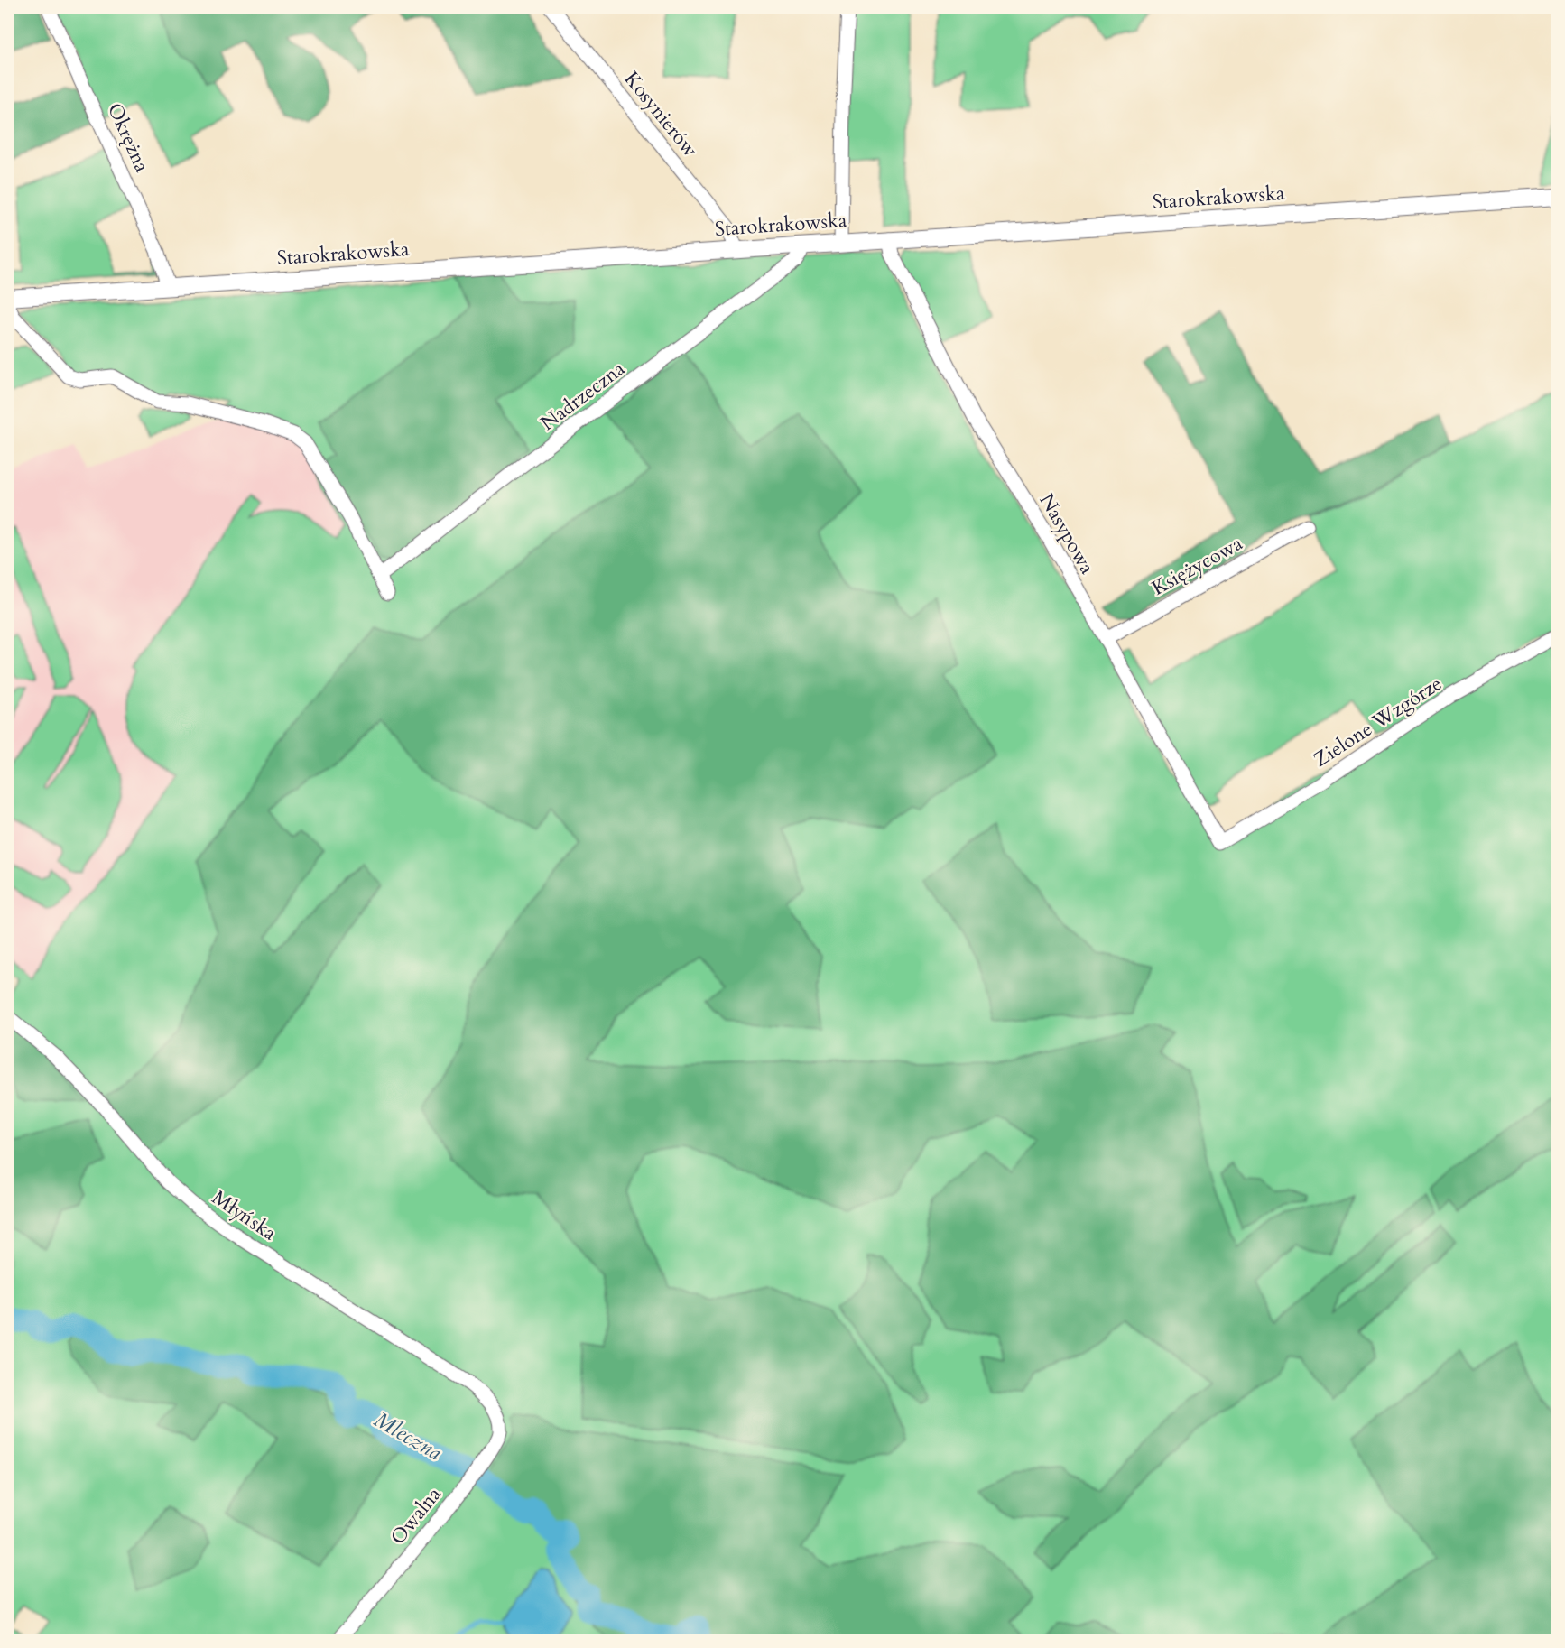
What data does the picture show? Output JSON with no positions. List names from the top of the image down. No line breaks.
{"streets":{"street":["Kosynierów","Okrężna","Starokrakowska","Nadrzeczna","Nasypowa","Księżycowa","Zielone Wzgórze","Młyńska","Owalna"]},"crossings":[["Kosynierów","Starokrakowska"],["Okrężna","Starokrakowska"],["Starokrakowska","Nadrzeczna"],["Starokrakowska","Nasypowa"],["Nasypowa","Księżycowa"],["Nasypowa","Zielone Wzgórze"],["Młyńska","Owalna"]],"water":["Mleczna"]}
